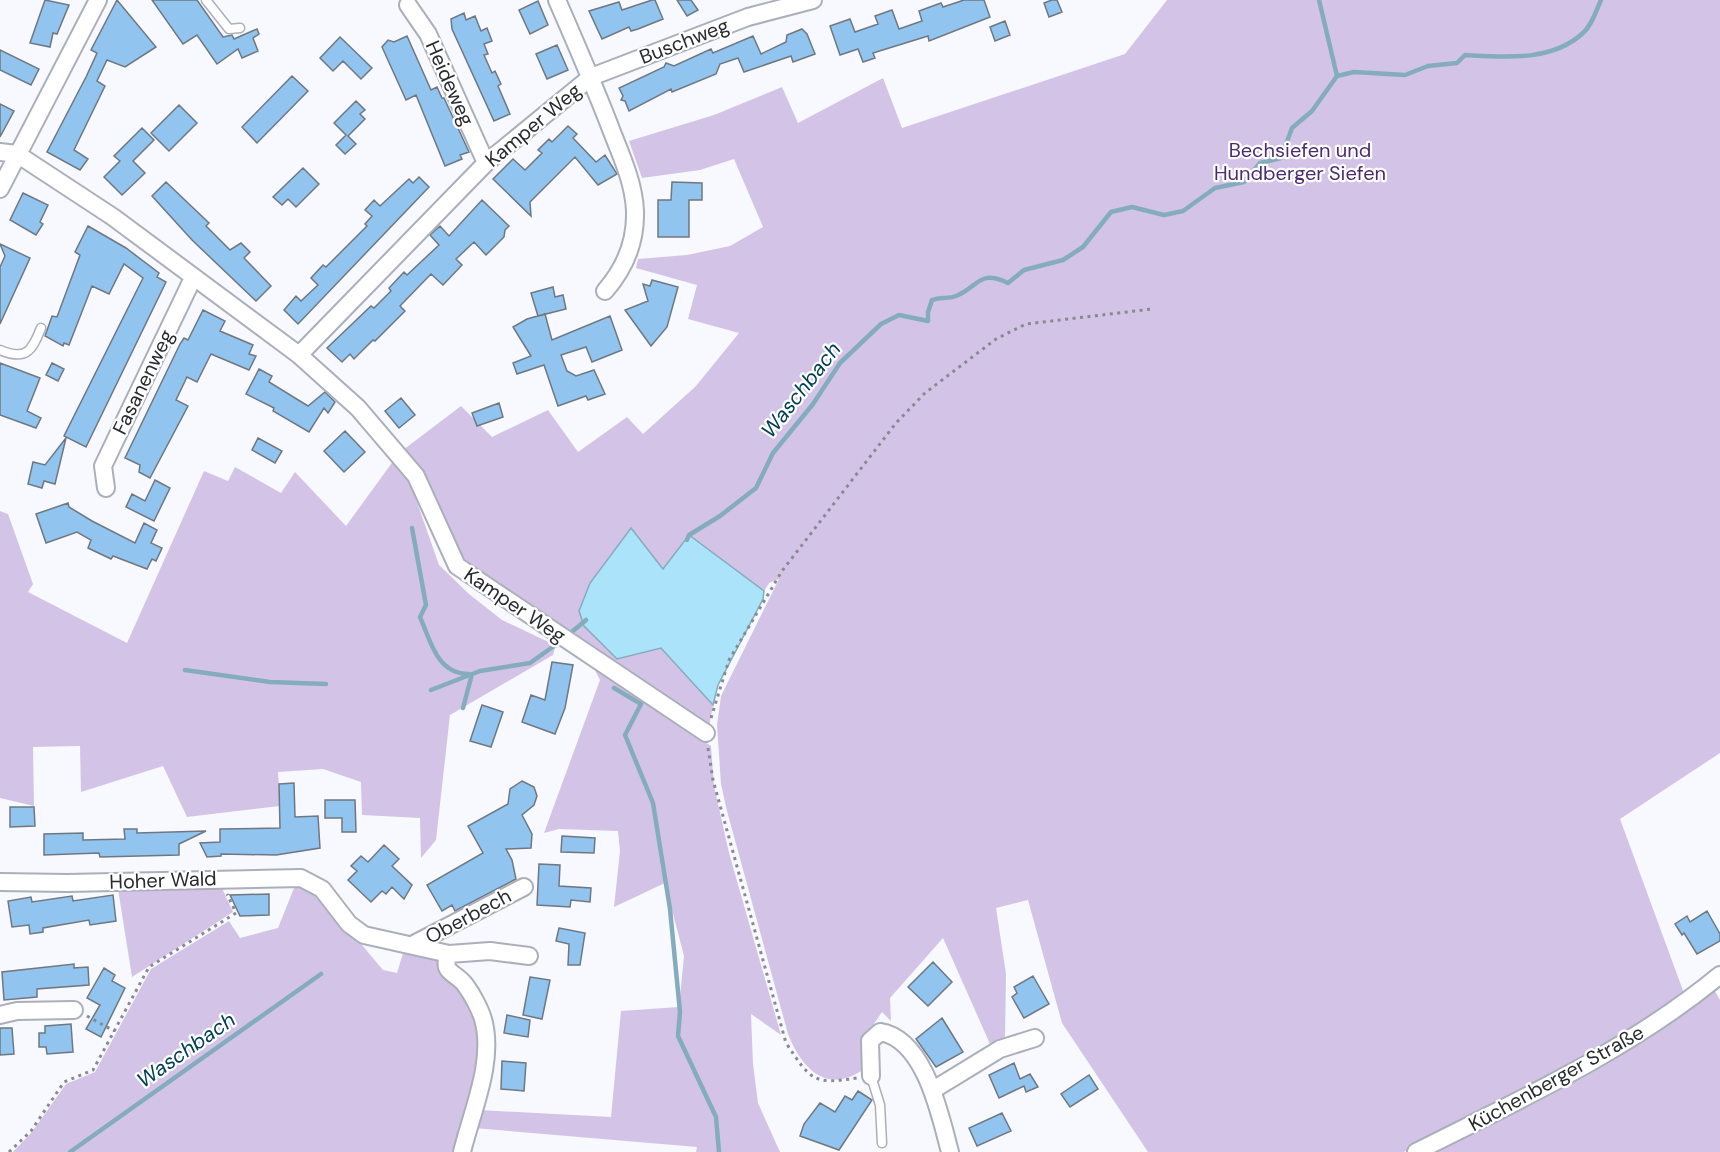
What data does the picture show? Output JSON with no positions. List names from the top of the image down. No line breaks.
{"streets":{"street":["Buschweg","Heideweg","Kamper Weg","Fasanenweg","Hoher Wald","Oberbech","Küchenberger Straße"]},"crossings":[["Buschweg","Kamper Weg"],["Heideweg","Kamper Weg"],["Kamper Weg","Fasanenweg"],["Hoher Wald","Oberbech"]],"water":["Waschbach"],"parks":["Bechsiefen und Hundberger Siefen"]}
